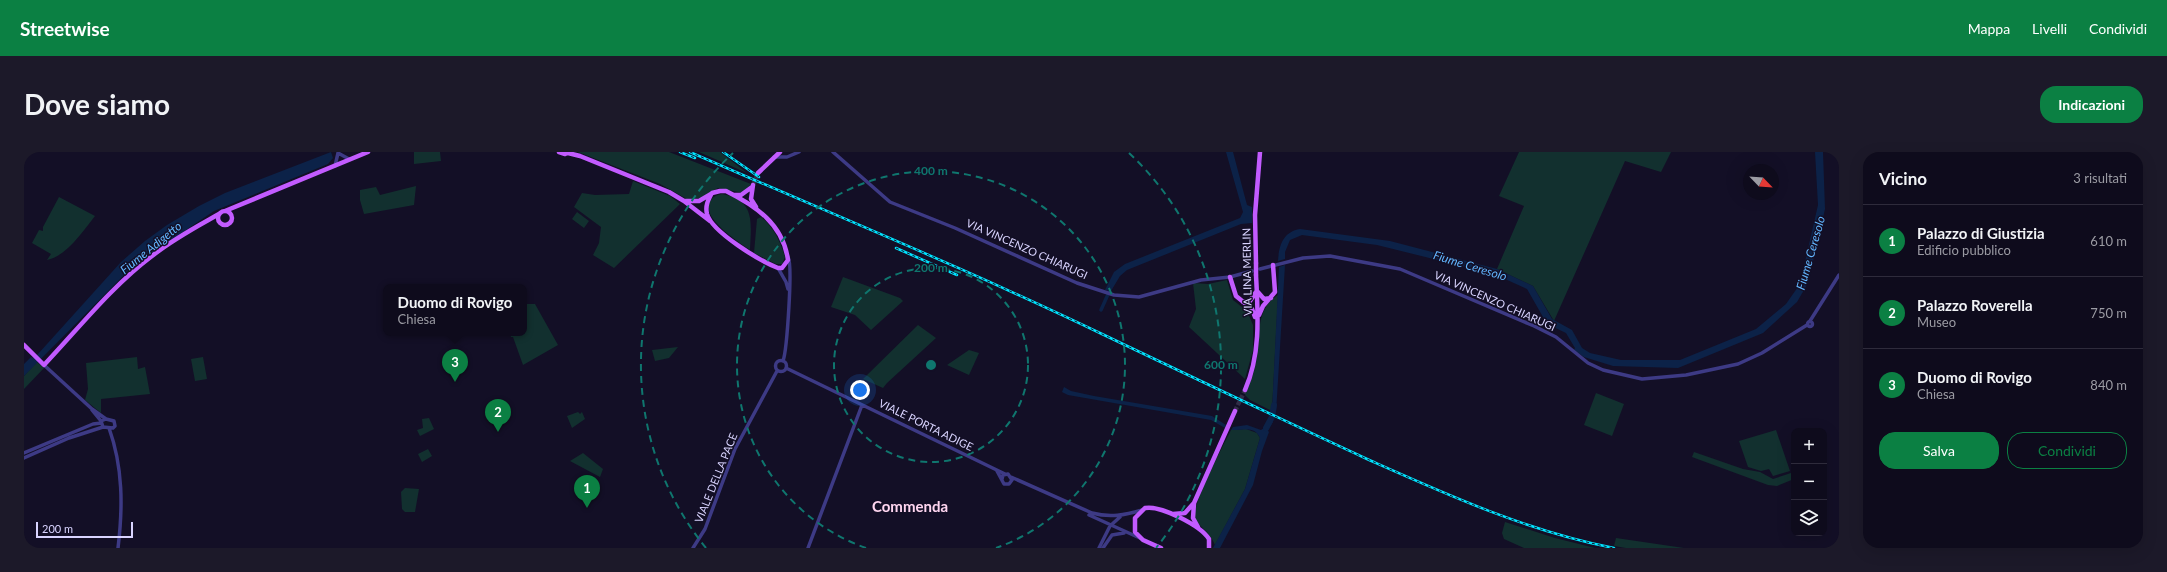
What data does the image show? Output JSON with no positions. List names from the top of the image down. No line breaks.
{"streets":{"main road":["VIA LINA MERLIN","VIALE PORTA ADIGE"],"street":["VIA VINCENZO CHIARUGI","VIALE DELLA PACE"]},"crossings":[["VIALE PORTA ADIGE","VIALE DELLA PACE"]],"districts":["Commenda"],"water":["Fiume Adigetto","Fiume Ceresolo"],"scale_bar":"200 m","north":"bottom right","page":{"header":"Streetwise","nav":["Mappa","Livelli","Condividi"],"buttons":["Indicazioni",["Salva","Condividi"]],"title":"Dove siamo","heading":["Vicino","3 risultati"],"list":[{"mark":"1","name":"Palazzo di Giustizia","note":"Edificio pubblico","value":"610 m"},{"mark":"2","name":"Palazzo Roverella","note":"Museo","value":"750 m"},{"mark":"3","name":"Duomo di Rovigo","note":"Chiesa","value":"840 m"}],"popup":["Duomo di Rovigo","Chiesa"],"pins":["3","2","1"],"map_buttons":["+","−"],"scale":"200 m"},"rings":["400 m","200 m","600 m"]}
